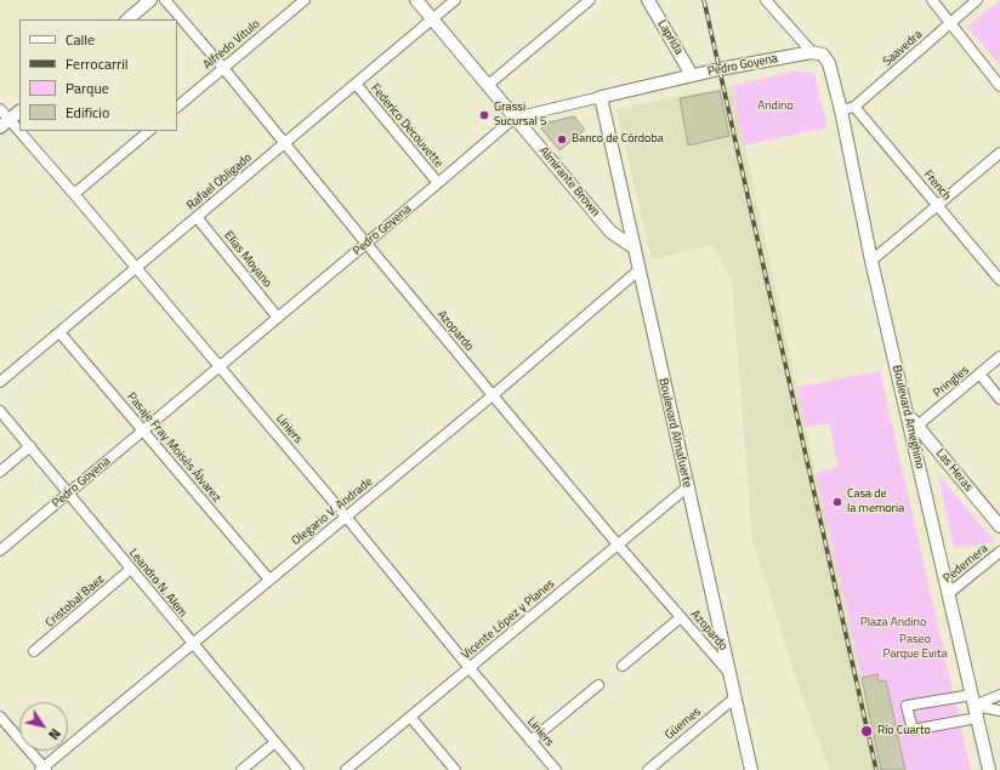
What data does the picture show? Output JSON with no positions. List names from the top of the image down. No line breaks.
{"streets":{"main road":["Laprida","Pedro Goyena","Almirante Brown","Boulevard Ameghino","Boulevard Almafuerte","Las Heras"],"street":["Alfredo Vitulo","Saavedra","Federico Decouvette","Rafael Obligado","French","Elias Moyano","Azopardo","Pringles","Liniers","Pasaje Fray Moisés Álvarez","Olegario V. Andrade","Pedernera","Leandro N. Alem","Cristobal Baez","Vicente López y Planes","Güemes"]},"crossings":[["Laprida","Pedro Goyena"],["Alfredo Vitulo","Azopardo"],["Saavedra","French"],["Pedro Goyena","Federico Decouvette"],["Pedro Goyena","Almirante Brown"],["Pedro Goyena","Elias Moyano"],["Pedro Goyena","Azopardo"],["Pedro Goyena","Boulevard Ameghino"],["Pedro Goyena","Liniers"],["Pedro Goyena","Boulevard Almafuerte"],["Pedro Goyena","Pasaje Fray Moisés Álvarez"],["Pedro Goyena","Leandro N. Alem"],["Federico Decouvette","Rafael Obligado"],["Rafael Obligado","Almirante Brown"],["Rafael Obligado","Elias Moyano"],["Rafael Obligado","Azopardo"],["Rafael Obligado","Liniers"],["Rafael Obligado","Pasaje Fray Moisés Álvarez"],["Almirante Brown","Boulevard Almafuerte"],["Azopardo","Boulevard Almafuerte"],["Azopardo","Olegario V. Andrade"],["Azopardo","Vicente López y Planes"],["Pringles","Las Heras"],["Boulevard Ameghino","Las Heras"],["Boulevard Ameghino","Pedernera"],["Liniers","Olegario V. Andrade"],["Liniers","Vicente López y Planes"],["Boulevard Almafuerte","Olegario V. Andrade"],["Boulevard Almafuerte","Vicente López y Planes"],["Boulevard Almafuerte","Güemes"],["Pasaje Fray Moisés Álvarez","Olegario V. Andrade"],["Olegario V. Andrade","Leandro N. Alem"],["Leandro N. Alem","Cristobal Baez"]],"parks":["Andino","Plaza Andino","Paseo Parque Evita"],"places":["Grassi Sucursal 5","Banco de Córdoba","Casa de la memoria","Río Cuarto"],"legend":["Calle","Ferrocarril","Parque","Edificio"],"north":"bottom right"}
